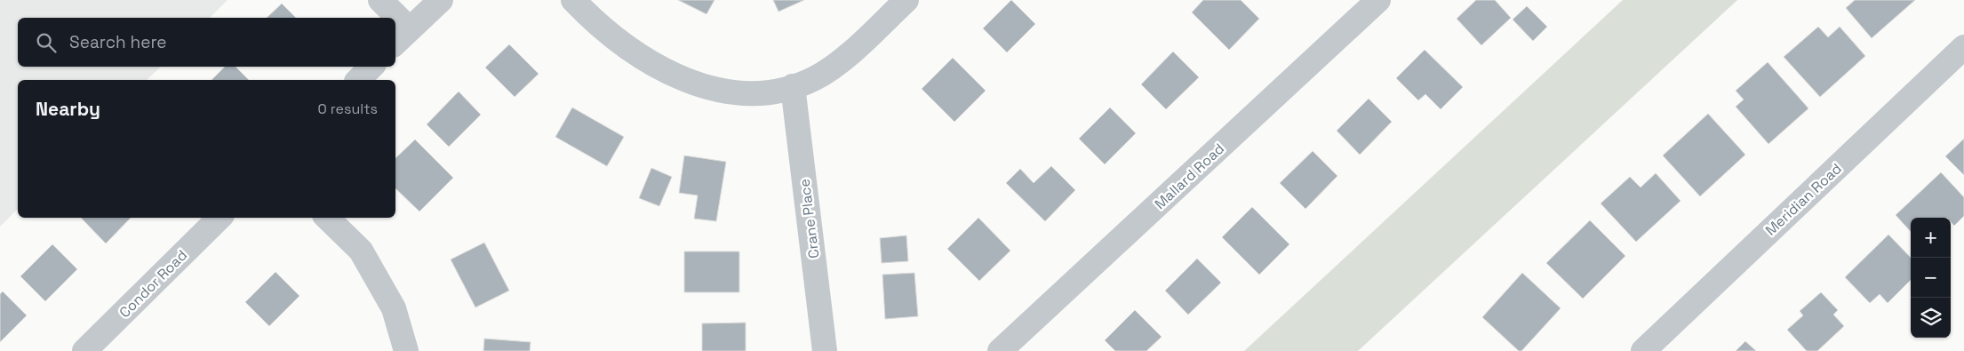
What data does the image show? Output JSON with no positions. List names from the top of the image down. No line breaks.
{"streets":{"street":["Mallard Road","Meridian Road","Crane Place","Condor Road"]},"page":{"search":"Search here","heading":["Nearby","0 results"],"map_buttons":["+","−"]}}
